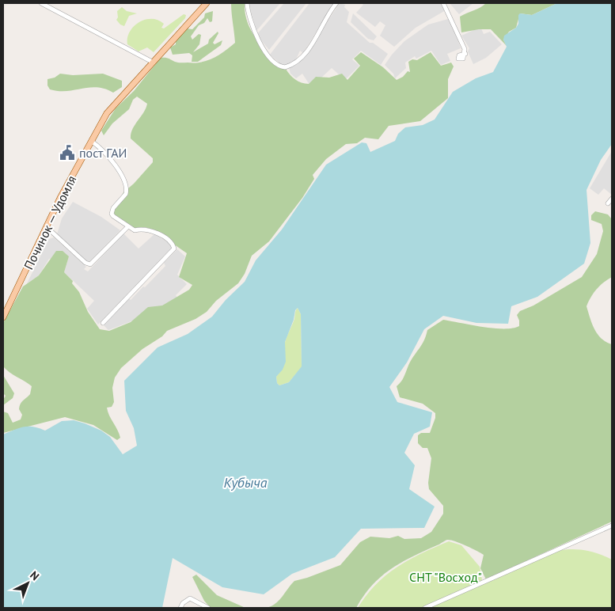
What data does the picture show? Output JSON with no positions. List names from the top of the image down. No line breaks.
{"streets":{"main road":["Починок — Удомля"]},"water":["Кубыча"],"parks":["СНТ \"Восход\""],"places":{"public building":["пост ГАИ"]},"north":"top right"}
